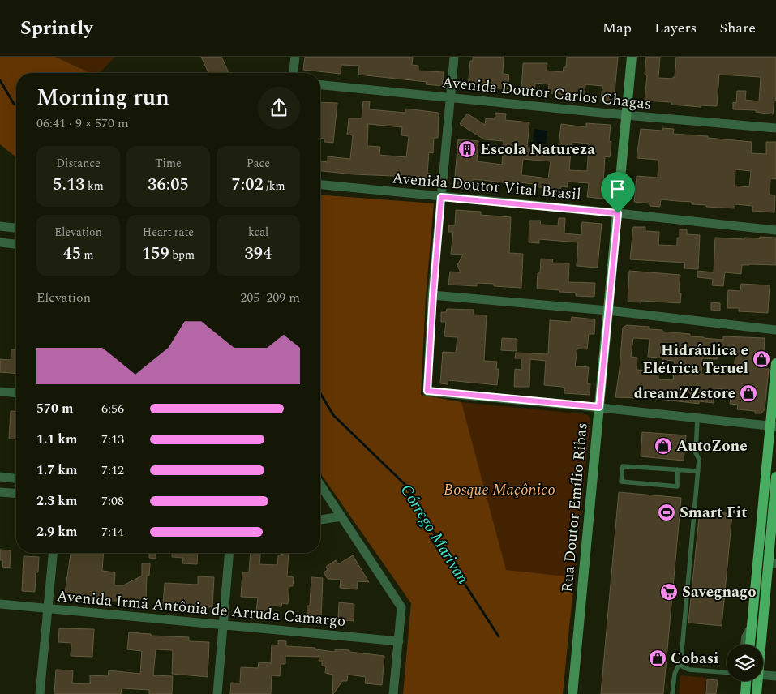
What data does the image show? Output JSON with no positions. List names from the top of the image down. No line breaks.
{"streets":{"street":["Avenida Doutor Carlos Chagas","Avenida Doutor Vital Brasil","Rua Doutor Emílio Ribas","Avenida Irmã Antônia de Arruda Camargo"]},"crossings":[["Avenida Doutor Carlos Chagas","Rua Doutor Emílio Ribas"],["Avenida Doutor Vital Brasil","Rua Doutor Emílio Ribas"]],"water":["Córrego Marivan"],"parks":["Bosque Maçônico"],"places":{"building":["Escola Natureza"],"shop":["Hidráulica e Elétrica Teruel","dreamZZstore","AutoZone","Cobasi"],"sports":["Smart Fit"],"supermarket":["Savegnago"]},"page":{"header":"Sprintly","nav":["Map","Layers","Share"],"heading":["Morning run","06:41 · 9 × 570 m"],"stats":[["Distance","5.13 km"],["Time","36:05"],["Pace","7:02 /km"],["Elevation","45 m"],["Heart rate","159 bpm"],["kcal","394"]],"chart":["Elevation","205–209 m"],"list":[{"name":"570 m","note":"6:56"},{"name":"1.1 km","note":"7:13"},{"name":"1.7 km","note":"7:12"},{"name":"2.3 km","note":"7:08"},{"name":"2.9 km","note":"7:14"}]}}
